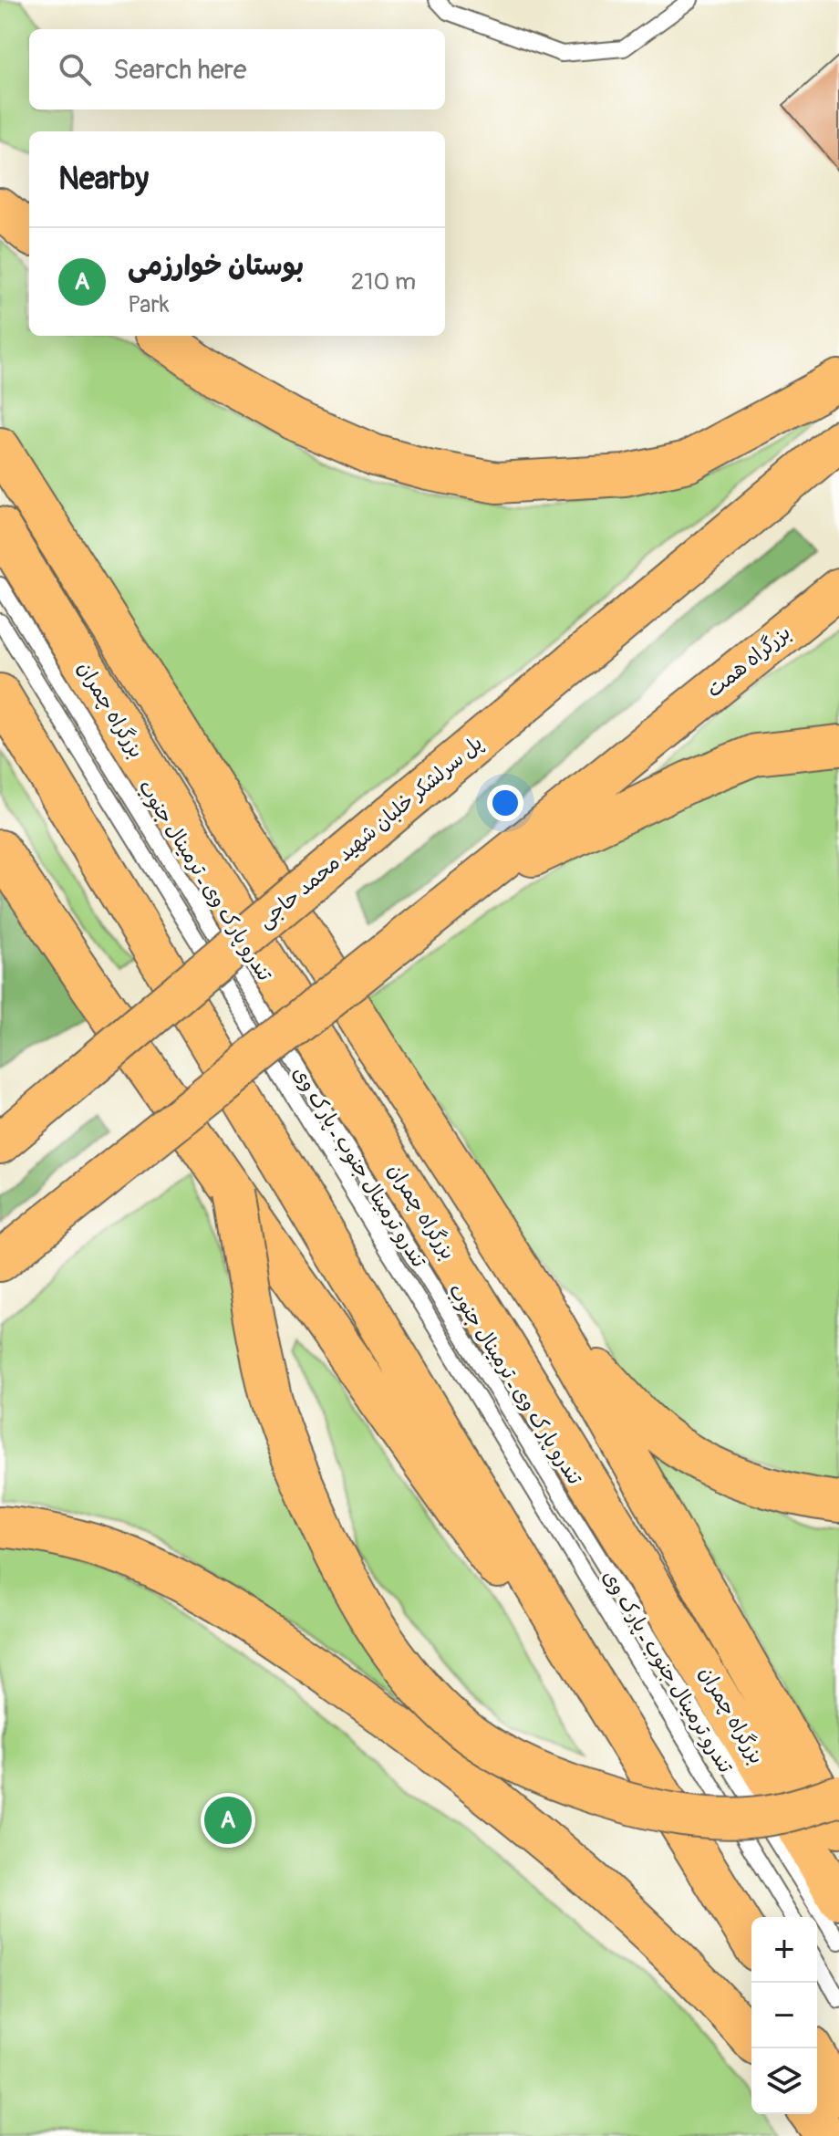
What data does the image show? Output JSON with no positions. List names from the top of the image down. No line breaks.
{"streets":{"highway":["بزرگراه همت","بزرگراه چمران","پل سرلشکر خلبان شهید محمد حاجی"],"lane":["تندرو پارک وی ـ ترمینال جنوب","تندرو ترمینال جنوب ـ پارک وی"]},"page":{"search":"Search here","heading":"Nearby","list":[{"mark":"A","name":"بوستان خوارزمی","note":"Park","value":"210 m"}],"pins":"A","map_buttons":["+","−"]}}
